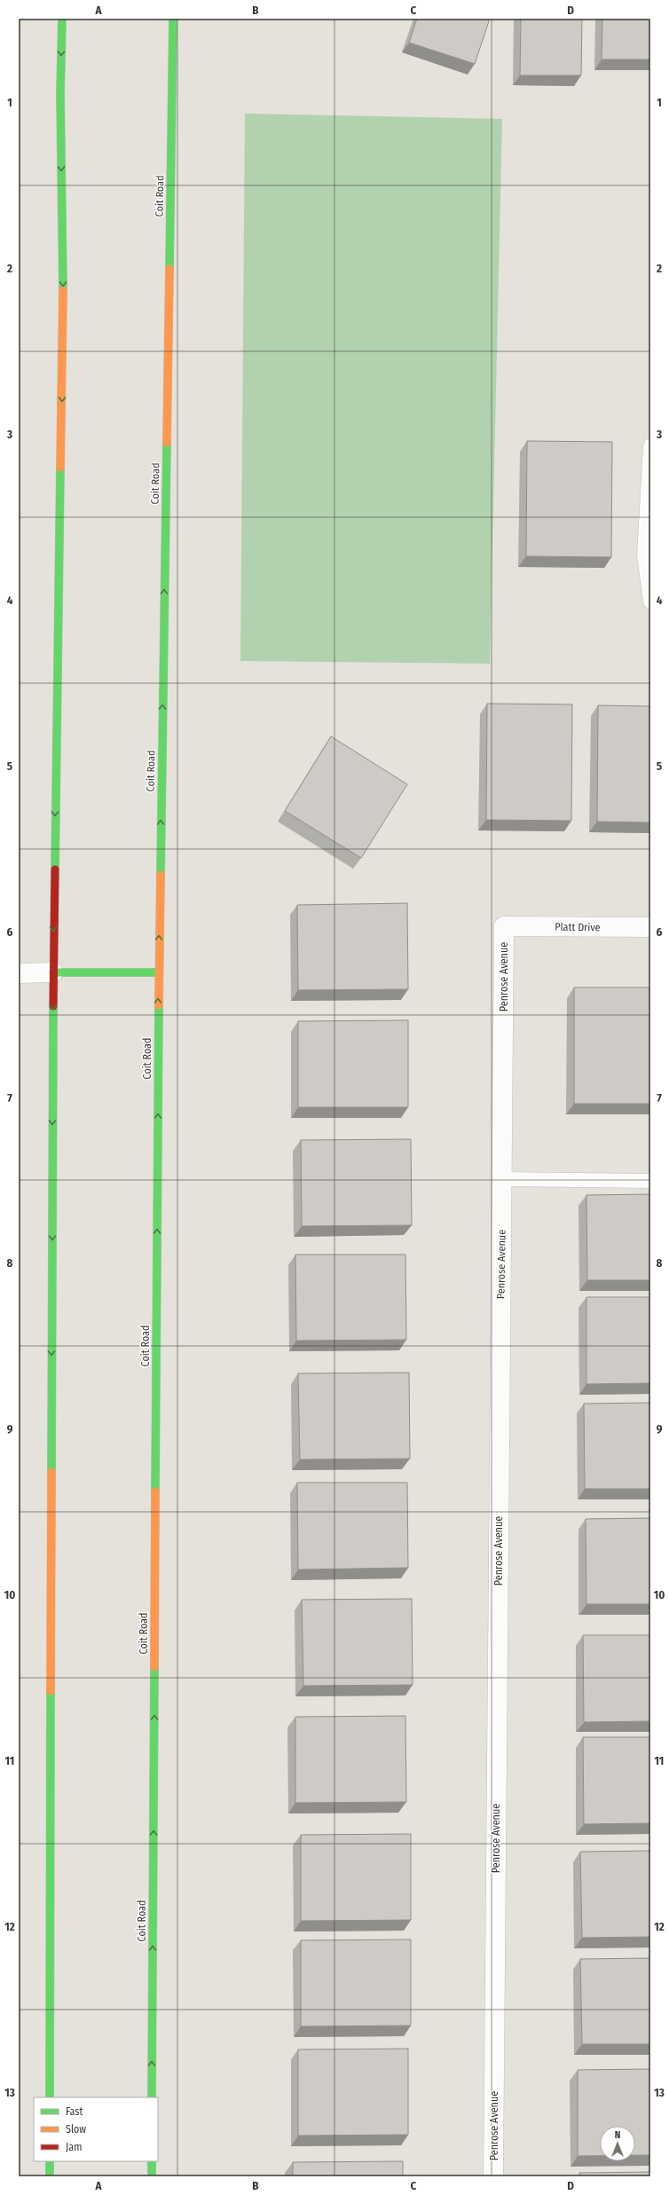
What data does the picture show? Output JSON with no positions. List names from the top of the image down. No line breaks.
{"streets":{"main road":["Coit Road"],"street":["Platt Drive","Penrose Avenue"]},"crossings":[["Platt Drive","Penrose Avenue"]],"one_way":["Coit Road"],"legend":["Fast","Slow","Jam"],"north":"top","grid":{"columns":["A","B","C","D"],"rows":["1","2","3","4","5","6","7","8","9","10","11","12","13"]}}
